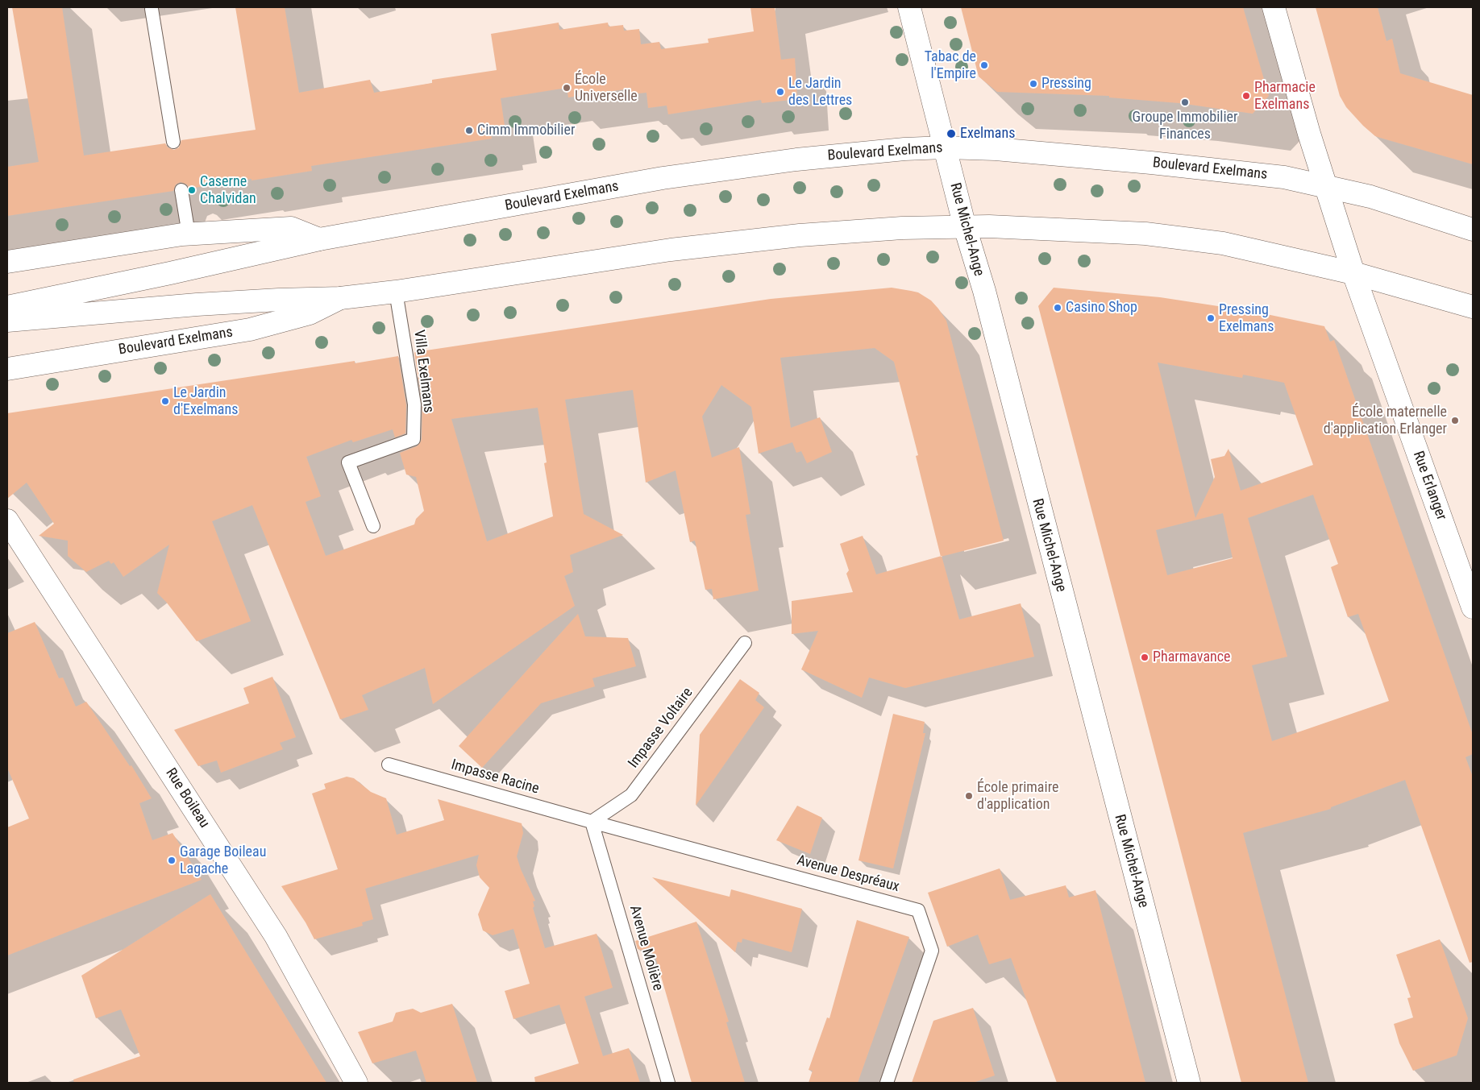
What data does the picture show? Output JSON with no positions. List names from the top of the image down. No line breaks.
{"streets":{"street":["Boulevard Exelmans","Rue Michel-Ange","Rue Erlanger","Rue Boileau"],"lane":["Villa Exelmans","Impasse Voltaire","Impasse Racine","Avenue Despréaux","Avenue Molière"]},"crossings":[["Boulevard Exelmans","Rue Michel-Ange"],["Boulevard Exelmans","Villa Exelmans"],["Boulevard Exelmans","Rue Erlanger"],["Impasse Voltaire","Impasse Racine"],["Impasse Voltaire","Avenue Despréaux"],["Impasse Voltaire","Avenue Molière"],["Impasse Racine","Avenue Despréaux"],["Impasse Racine","Avenue Molière"],["Avenue Despréaux","Avenue Molière"]],"places":["Tabac de l'Empire","Pressing","École Universelle","Le Jardin des Lettres","Pharmacie Exelmans","Groupe Immobilier Finances","Cimm Immobilier","Exelmans","Caserne Chalvidan","Casino Shop","Pressing Exelmans","Le Jardin d'Exelmans","École maternelle d'application Erlanger","Pharmavance","École primaire d'application","Garage Boileau Lagache"]}
